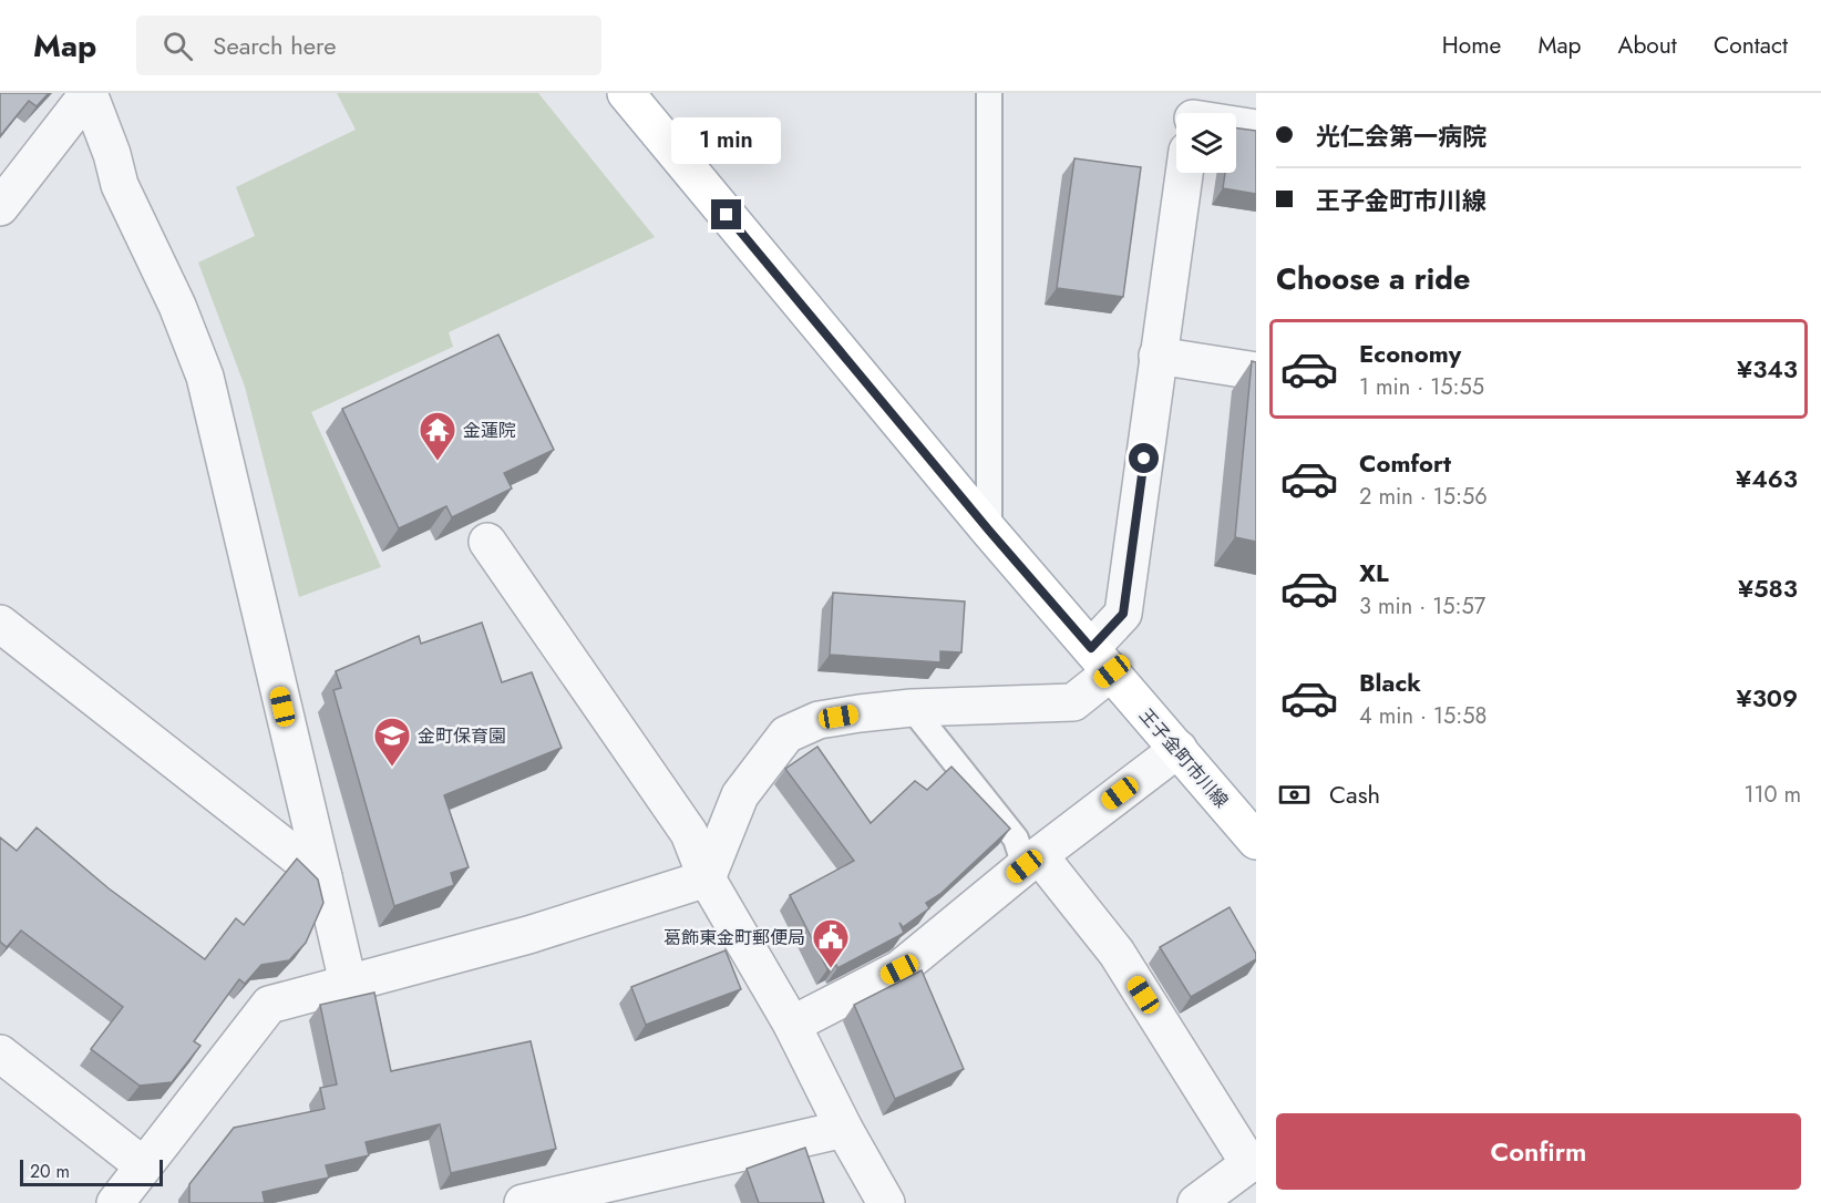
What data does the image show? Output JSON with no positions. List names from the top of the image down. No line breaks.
{"streets":{"main road":["王子金町市川線"]},"places":{"temple":["金蓮院"],"school or university":["金町保育園"],"public building":["葛飾東金町郵便局"]},"scale_bar":"20 m","page":{"header":"Map","search":"Search here","nav":["Home","Map","About","Contact"],"banner":["光仁会第一病院","王子金町市川線"],"bubble":"1 min","heading":"Choose a ride","list":[{"name":"Economy","note":"1 min · 15:55","value":"¥343"},{"name":"Comfort","note":"2 min · 15:56","value":"¥463"},{"name":"XL","note":"3 min · 15:57","value":"¥583"},{"name":"Black","note":"4 min · 15:58","value":"¥309"}],"pay":["Cash","110 m"],"buttons":"Confirm","scale":"20 m"}}
